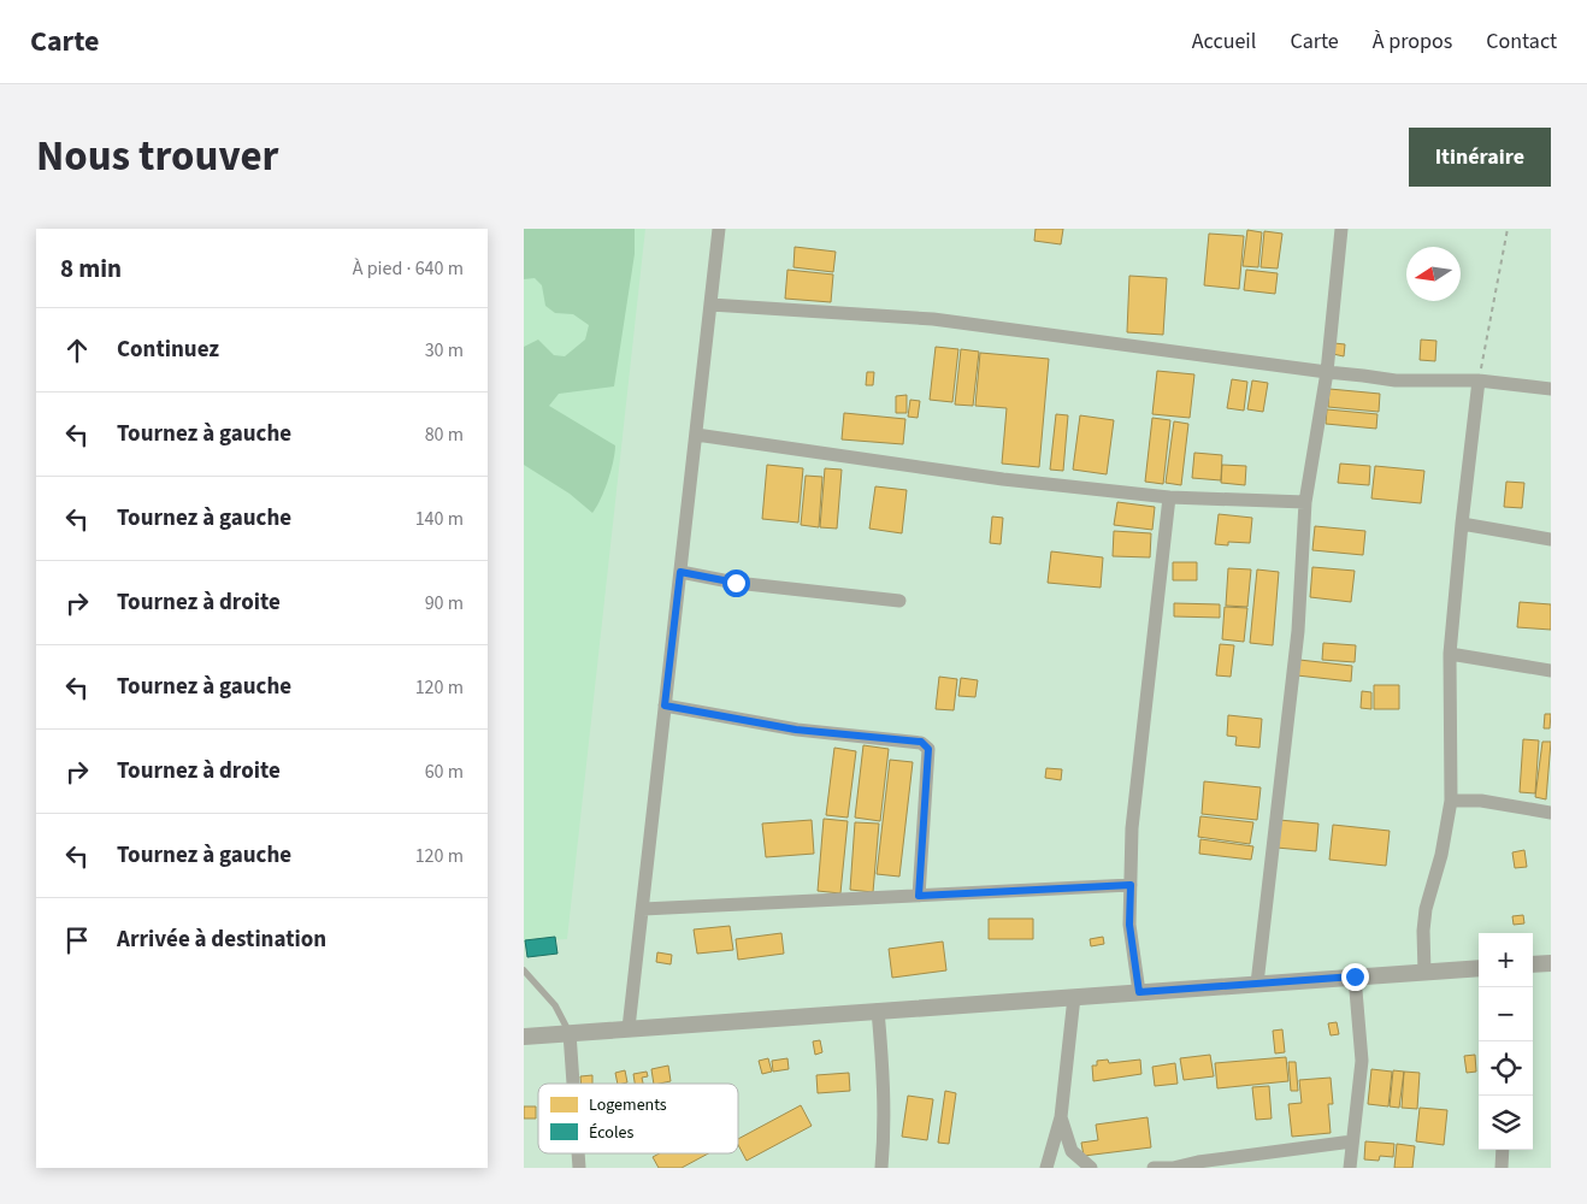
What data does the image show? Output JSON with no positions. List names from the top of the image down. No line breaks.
{"legend":["Logements","Écoles"],"north":"left","page":{"header":"Carte","nav":["Accueil","Carte","À propos","Contact"],"title":"Nous trouver","buttons":"Itinéraire","heading":["8 min","À pied · 640 m"],"list":[["Continuez","30 m"],["Tournez à gauche","80 m"],["Tournez à gauche","140 m"],["Tournez à droite","90 m"],["Tournez à gauche","120 m"],["Tournez à droite","60 m"],["Tournez à gauche","120 m"],"Arrivée à destination"],"map_buttons":["+","−"]}}
